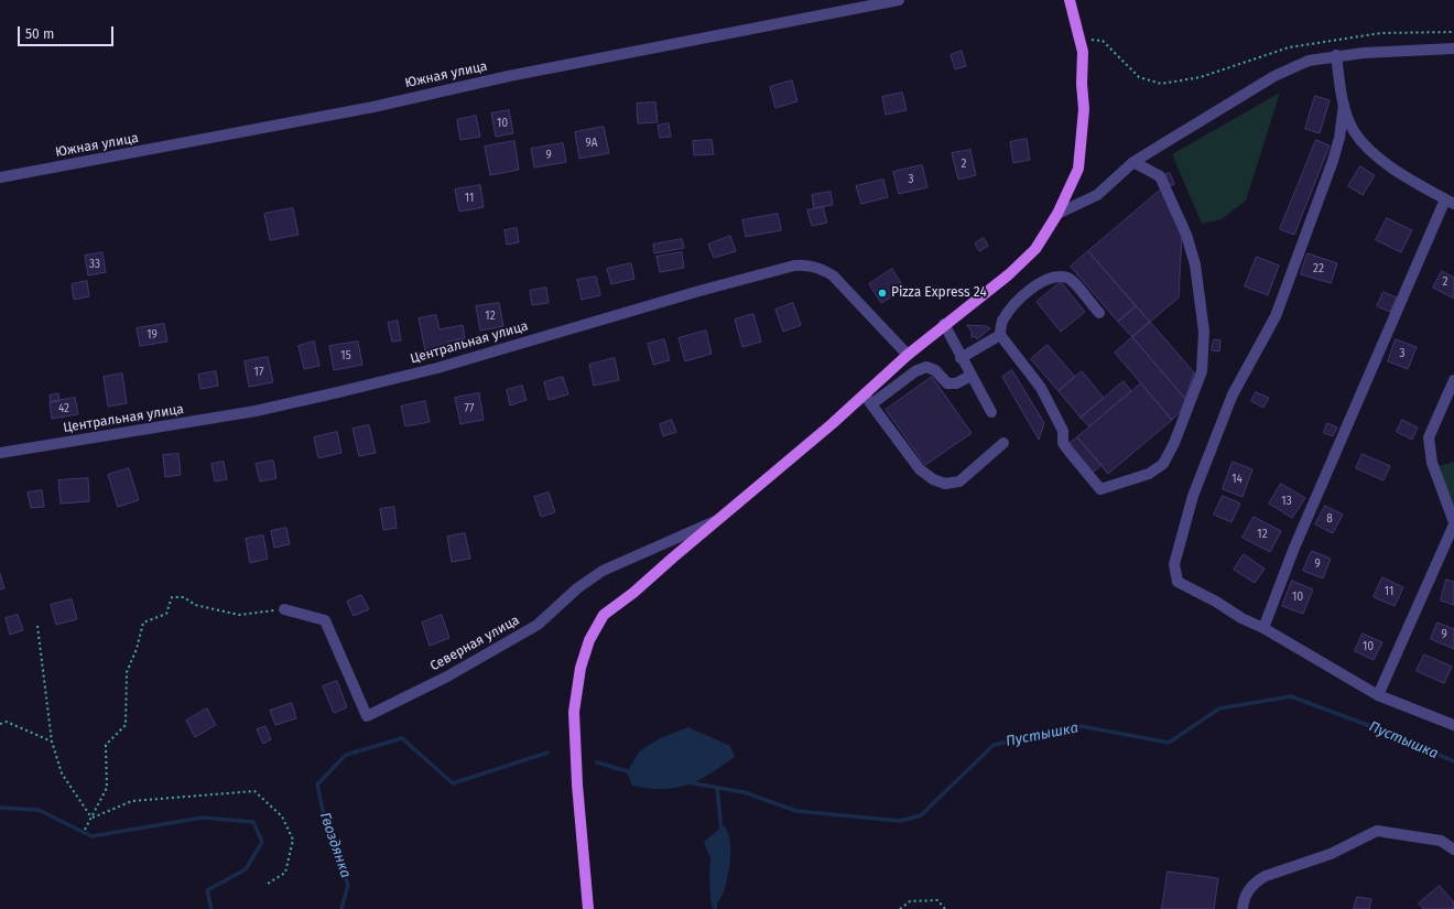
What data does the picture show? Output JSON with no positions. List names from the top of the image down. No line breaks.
{"streets":{"street":["Южная улица","Центральная улица","Северная улица"]},"water":["Пустышка","Гвоздянка"],"places":["Pizza Express 24"],"house_numbers":["10","9А","9","2","3","11","33","22","2","12","19","3","15","17","42","77","14","13","8","12","9","11","10","9","10"],"scale_bar":"50 m"}
